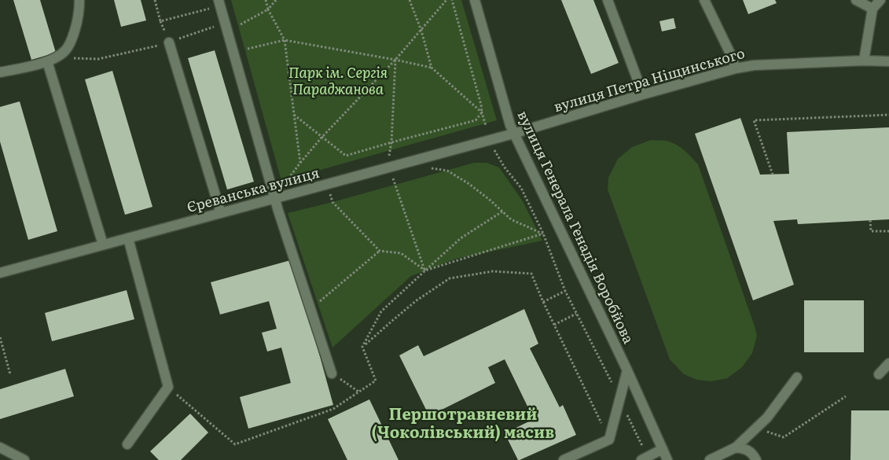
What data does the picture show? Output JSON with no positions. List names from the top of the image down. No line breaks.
{"streets":{"street":["вулиця Петра Ніщинського","Єреванська вулиця","вулиця Генерала Генадія Воробйова"]},"crossings":[["вулиця Петра Ніщинського","Єреванська вулиця"],["вулиця Петра Ніщинського","вулиця Генерала Генадія Воробйова"],["Єреванська вулиця","вулиця Генерала Генадія Воробйова"]],"districts":["Першотравневий (Чоколівський) масив"],"parks":["Парк ім. Сергія Параджанова"]}
